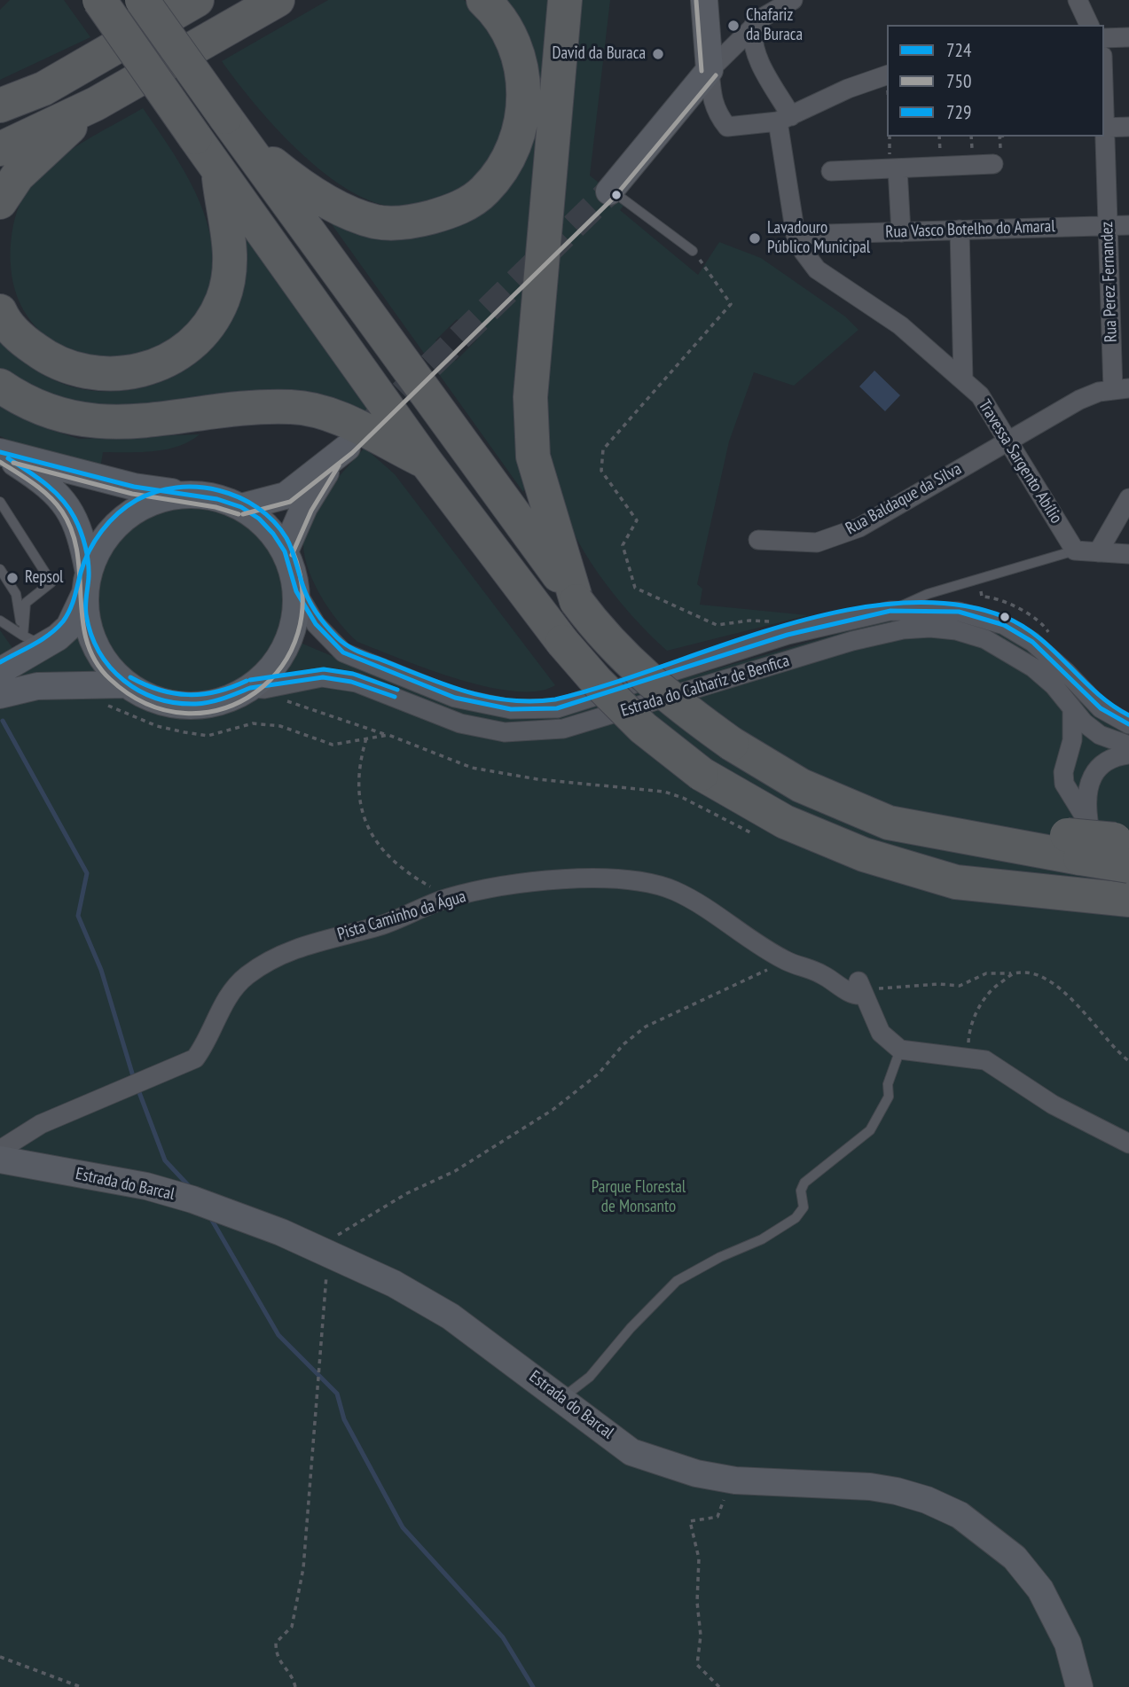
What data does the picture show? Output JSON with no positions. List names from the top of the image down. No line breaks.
{"streets":{"street":["Rua Vasco Botelho do Amaral","Rua Perez Fernandez","Travessa Sargento Abílio","Rua Baldaque da Silva","Estrada do Calhariz de Benfica","Pista Caminho da Água","Estrada do Barcal"]},"crossings":[["Rua Vasco Botelho do Amaral","Rua Perez Fernandez"],["Rua Vasco Botelho do Amaral","Travessa Sargento Abílio"],["Rua Perez Fernandez","Travessa Sargento Abílio"],["Rua Perez Fernandez","Rua Baldaque da Silva"],["Travessa Sargento Abílio","Rua Baldaque da Silva"],["Travessa Sargento Abílio","Estrada do Calhariz de Benfica"]],"parks":["Parque Florestal de Monsanto"],"places":["Chafariz da Buraca","David da Buraca","Lavadouro Público Municipal","Repsol"],"lines":["transit line 750","transit line 724","transit line 729"],"legend":["724","750","729"]}
